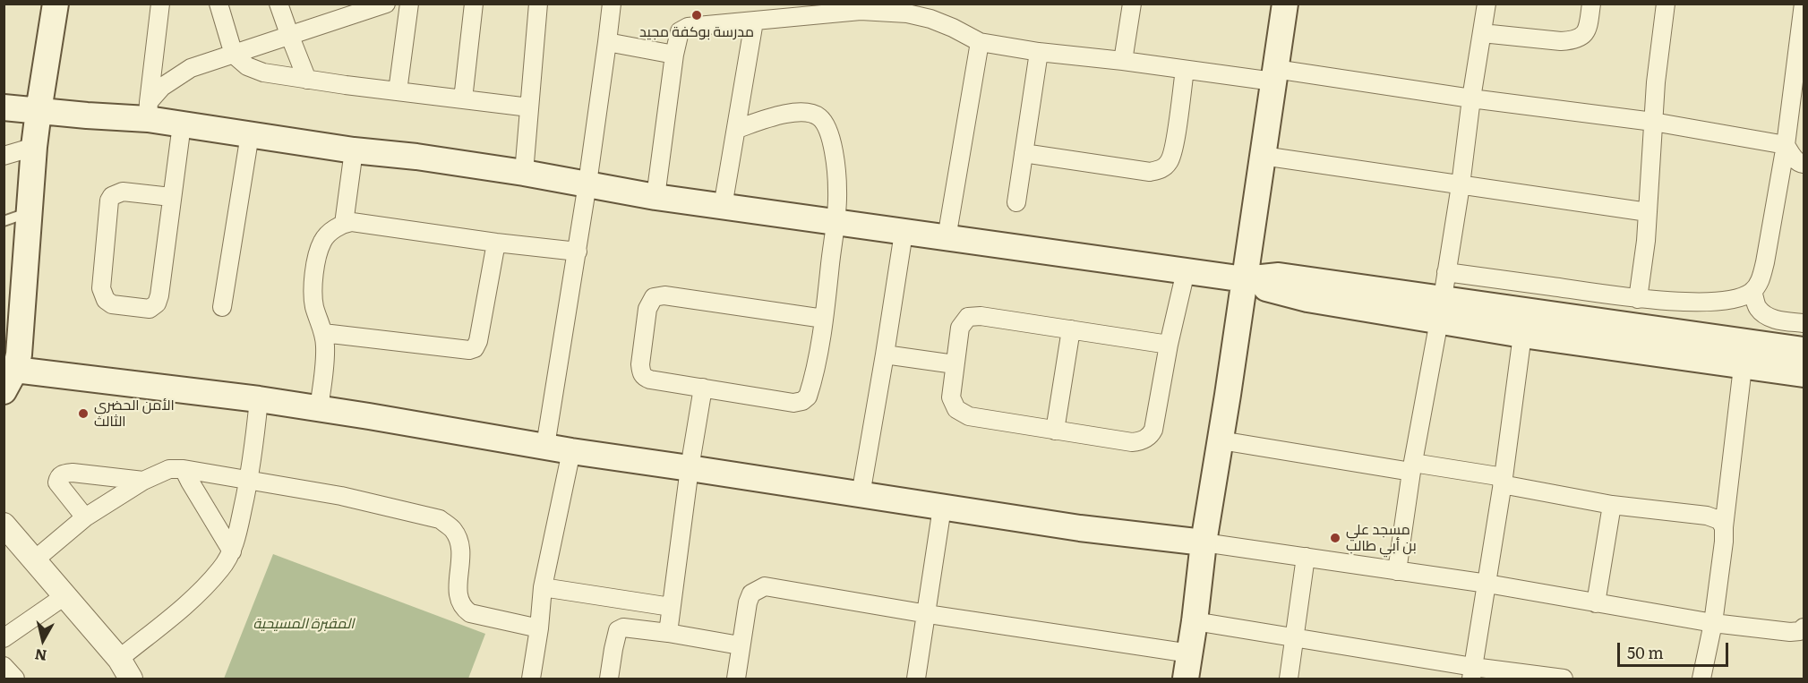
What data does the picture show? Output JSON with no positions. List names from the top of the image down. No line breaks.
{"parks":["المقبرة المسيحية"],"places":["مدرسة بوكفة مجيد","الأمن الحضري الثالث","مسجد علي بن أبي طالب"],"scale_bar":"50 m","north":"bottom"}
